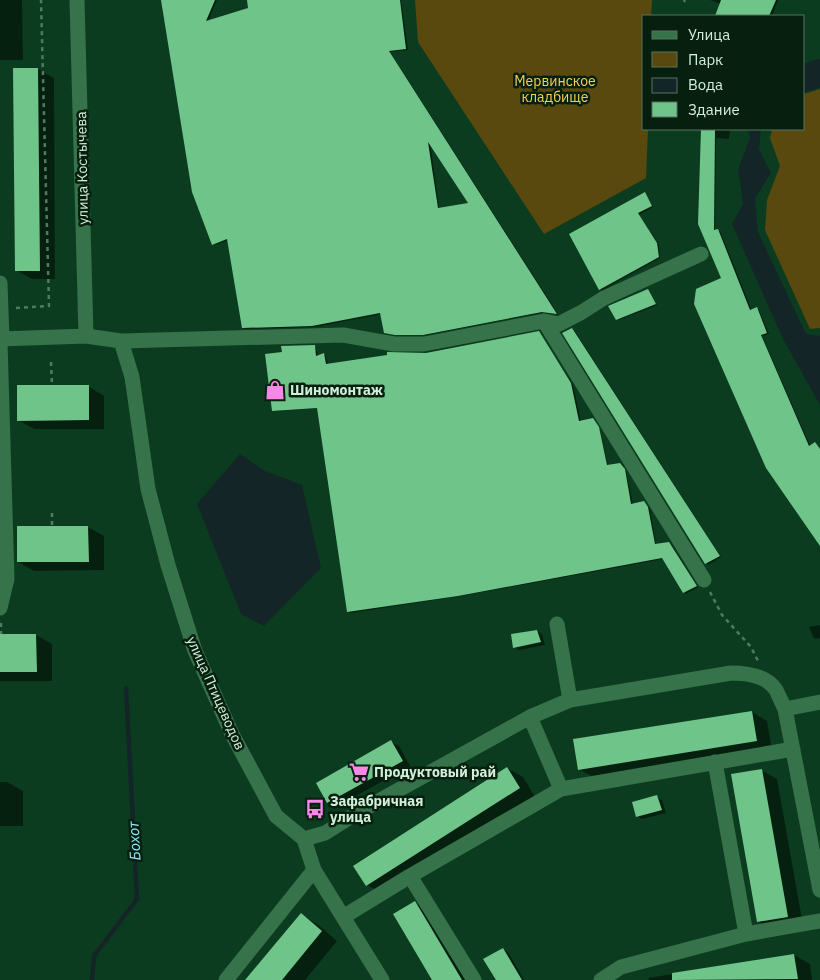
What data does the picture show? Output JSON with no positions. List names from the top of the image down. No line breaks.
{"streets":{"street":["улица Костычева","улица Птицеводов"]},"water":["Бохот"],"parks":["Мервинское кладбище"],"places":{"shop":["Шиномонтаж"],"supermarket":["Продуктовый рай"],"bus stop":["Зафабричная улица"]},"legend":["Улица","Парк","Вода","Здание"]}
